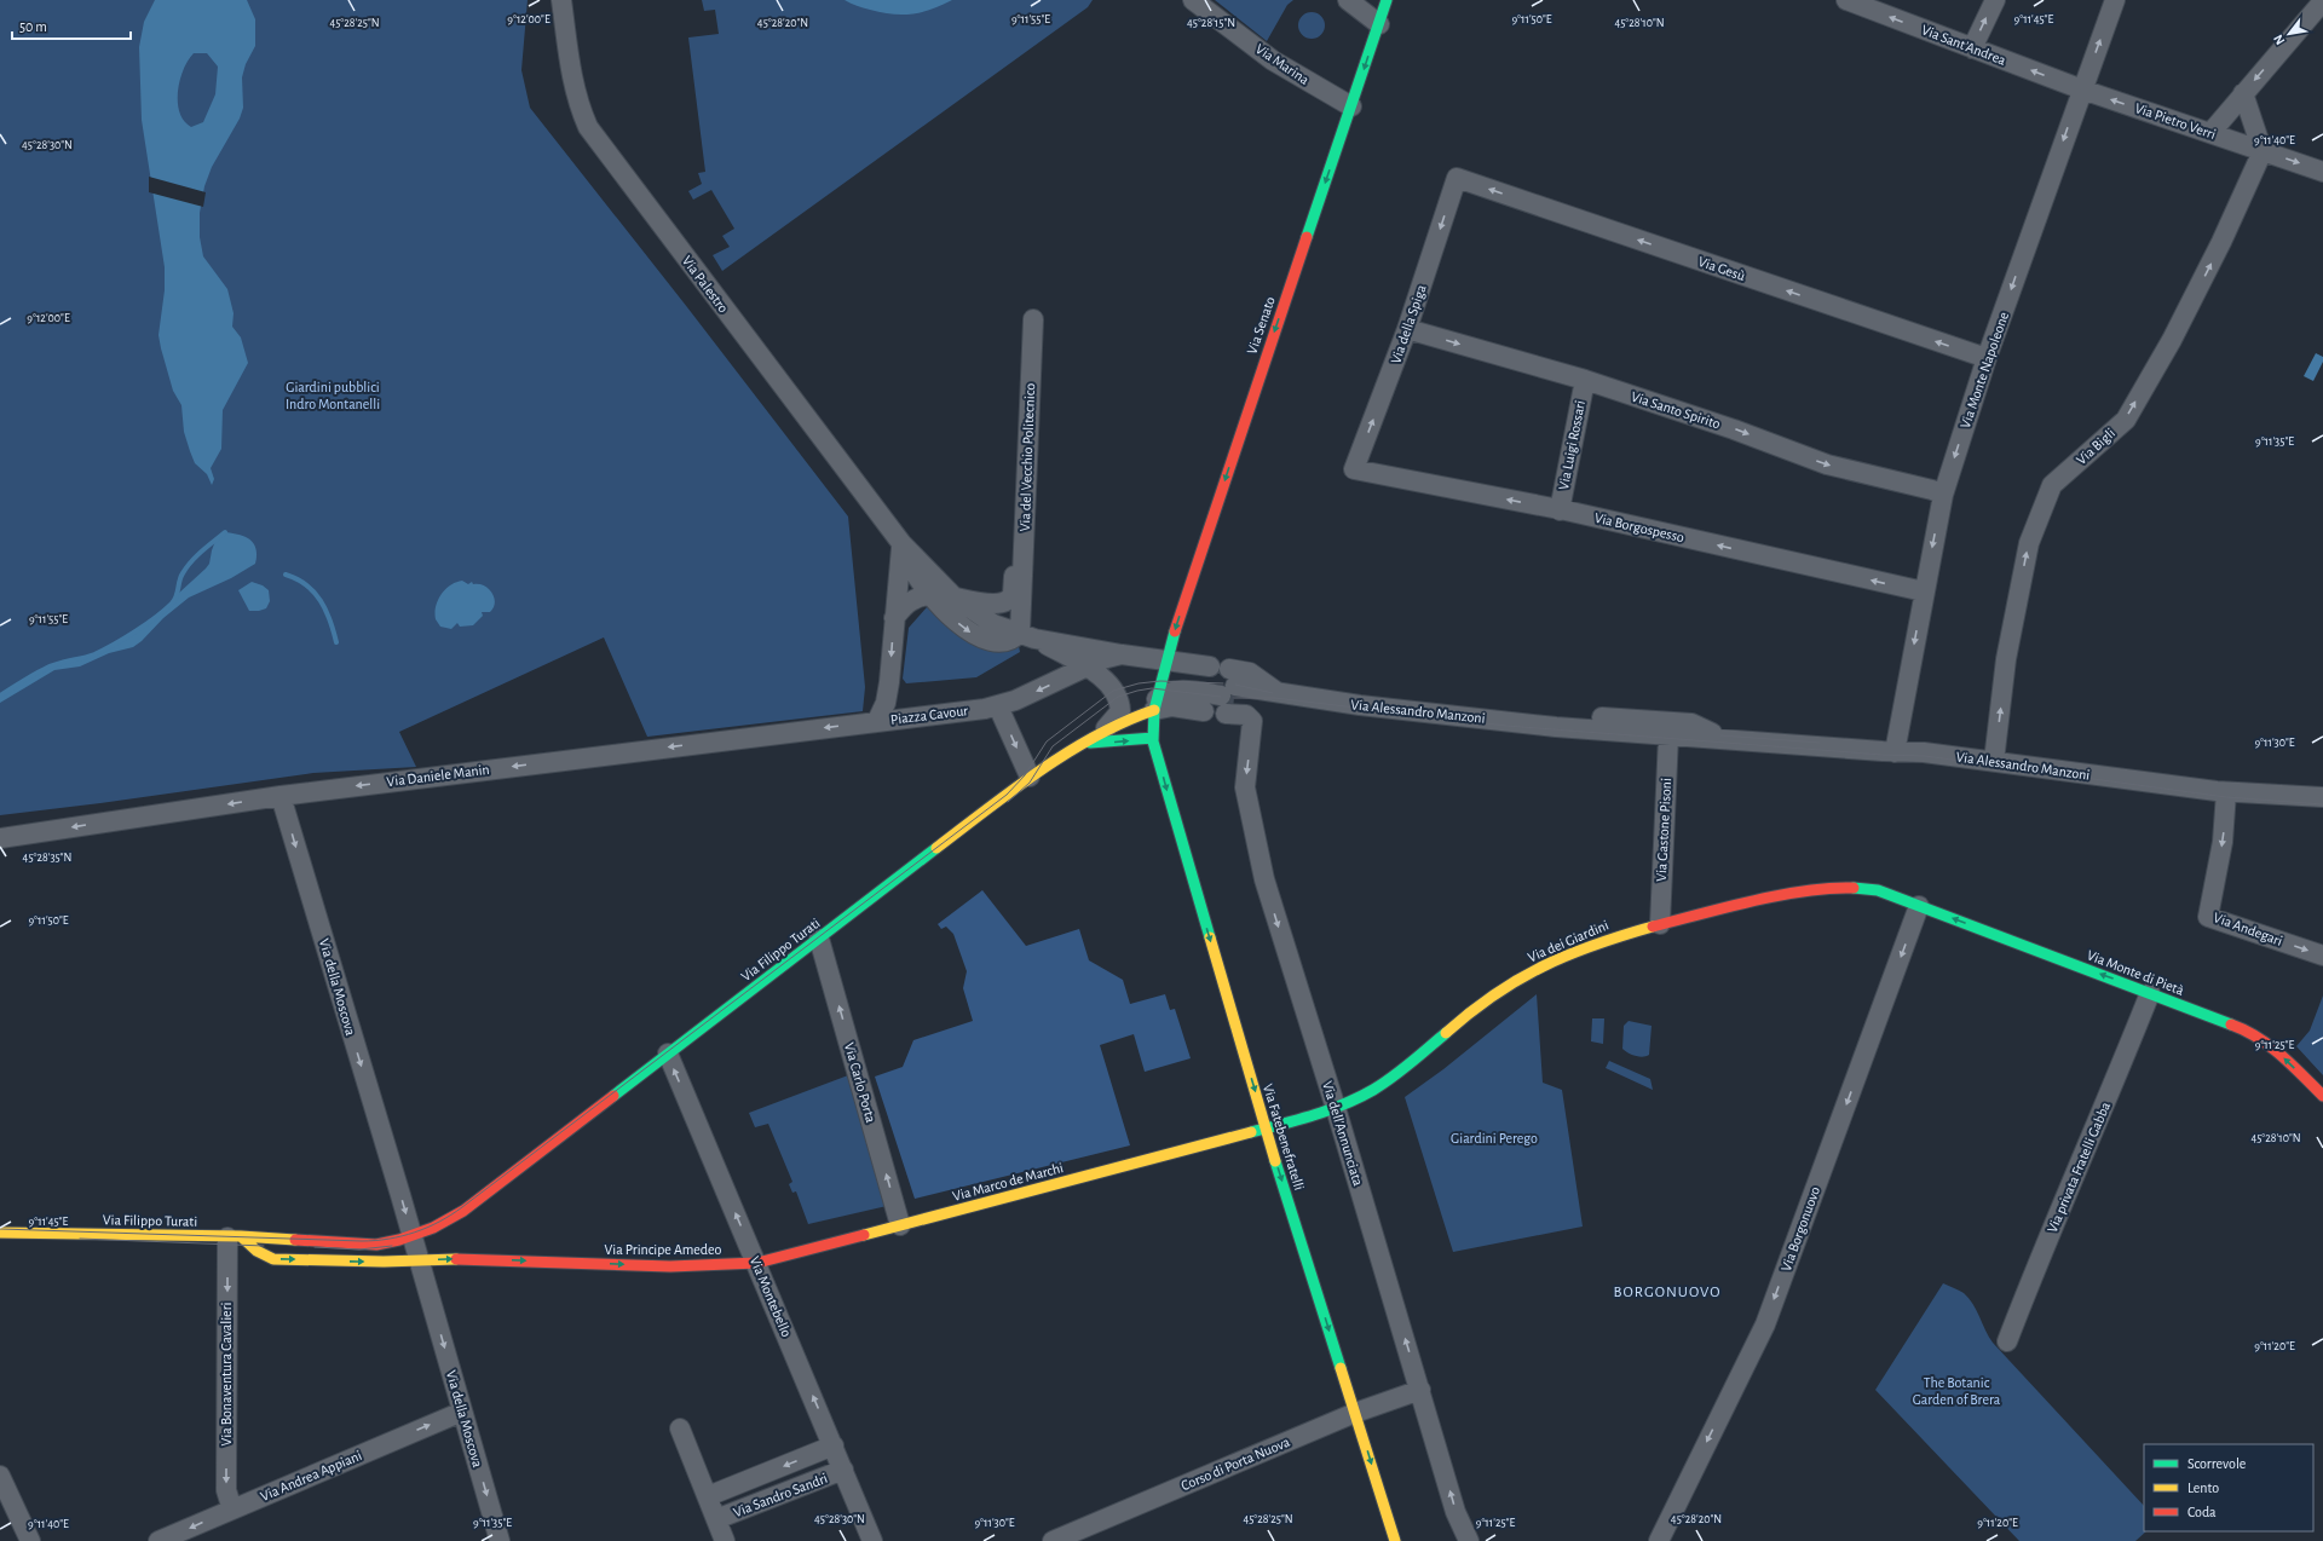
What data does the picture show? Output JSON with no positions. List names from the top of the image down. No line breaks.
{"streets":{"street":["Via Sant'Andrea","Via Marina","Via Pietro Verri","Via Gesù","Via Palestro","Via della Spiga","Via Senato","Via Monte Napoleone","Via Santo Spirito","Via Luigi Rossari","Via Bigli","Via del Vecchio Politecnico","Via Borgospesso","Via Alessandro Manzoni","Piazza Cavour","Via Daniele Manin","Via Gastone Pisoni","Via Andegari","Via dei Giardini","Via Filippo Turati","Via Monte di Pietà","Via della Moscova","Via Carlo Porta","Via dell'Annunciata","Via Fatebenefratelli","Via privata Fratelli Gabba","Via Marco de Marchi","Via Borgonuovo","Via Principe Amedeo","Via Montebello","Via Bonaventura Cavalieri","Corso di Porta Nuova","Via Andrea Appiani","Via Sandro Sandri"]},"crossings":[["Via Sant'Andrea","Via Pietro Verri"],["Via Sant'Andrea","Via Monte Napoleone"],["Via Marina","Via Senato"],["Via Pietro Verri","Via Monte Napoleone"],["Via Pietro Verri","Via Bigli"],["Via Gesù","Via della Spiga"],["Via Gesù","Via Monte Napoleone"],["Via Palestro","Piazza Cavour"],["Via della Spiga","Via Santo Spirito"],["Via della Spiga","Via Borgospesso"],["Via Senato","Via Alessandro Manzoni"],["Via Senato","Piazza Cavour"],["Via Monte Napoleone","Via Santo Spirito"],["Via Monte Napoleone","Via Borgospesso"],["Via Monte Napoleone","Via Alessandro Manzoni"],["Via Santo Spirito","Via Luigi Rossari"],["Via Luigi Rossari","Via Borgospesso"],["Via Bigli","Via Alessandro Manzoni"],["Via del Vecchio Politecnico","Piazza Cavour"],["Via Alessandro Manzoni","Piazza Cavour"],["Via Alessandro Manzoni","Via Gastone Pisoni"],["Via Alessandro Manzoni","Via Andegari"],["Via Alessandro Manzoni","Via dell'Annunciata"],["Piazza Cavour","Via Daniele Manin"],["Piazza Cavour","Via Filippo Turati"],["Piazza Cavour","Via Fatebenefratelli"],["Via Daniele Manin","Via della Moscova"],["Via Gastone Pisoni","Via dei Giardini"],["Via dei Giardini","Via Monte di Pietà"],["Via dei Giardini","Via dell'Annunciata"],["Via dei Giardini","Via Fatebenefratelli"],["Via dei Giardini","Via Marco de Marchi"],["Via dei Giardini","Via Borgonuovo"],["Via Filippo Turati","Via della Moscova"],["Via Filippo Turati","Via Carlo Porta"],["Via Filippo Turati","Via Principe Amedeo"],["Via Filippo Turati","Via Montebello"],["Via Filippo Turati","Via Bonaventura Cavalieri"],["Via Monte di Pietà","Via privata Fratelli Gabba"],["Via Monte di Pietà","Via Borgonuovo"],["Via della Moscova","Via Principe Amedeo"],["Via della Moscova","Via Andrea Appiani"],["Via Carlo Porta","Via Marco de Marchi"],["Via dell'Annunciata","Corso di Porta Nuova"],["Via Fatebenefratelli","Via Marco de Marchi"],["Via Fatebenefratelli","Corso di Porta Nuova"],["Via Marco de Marchi","Via Principe Amedeo"],["Via Marco de Marchi","Via Montebello"],["Via Principe Amedeo","Via Montebello"],["Via Montebello","Via Sandro Sandri"],["Via Bonaventura Cavalieri","Via Andrea Appiani"]],"one_way":["Via Sant'Andrea","Via Gesù","Via Senato","Via Santo Spirito","Via Bigli","Via Borgospesso","Via Daniele Manin","Via Monte di Pietà","Via della Moscova","Via Carlo Porta","Via Fatebenefratelli","Via Borgonuovo","Via Principe Amedeo","Via Montebello","Via Bonaventura Cavalieri"],"districts":["BORGONUOVO"],"parks":["Giardini pubblici Indro Montanelli","Giardini Perego","The Botanic Garden of Brera"],"legend":["Scorrevole","Lento","Coda"],"scale_bar":"50 m","north":"bottom left","coordinates":["9°12'00\"E","9°11'55\"E","9°11'50\"E","9°11'45\"E","45°28'25\"N","45°28'20\"N","45°28'15\"N","45°28'10\"N","9°11'40\"E","45°28'30\"N","9°11'35\"E","9°11'30\"E","45°28'35\"N","9°11'25\"E","9°11'20\"E"]}
